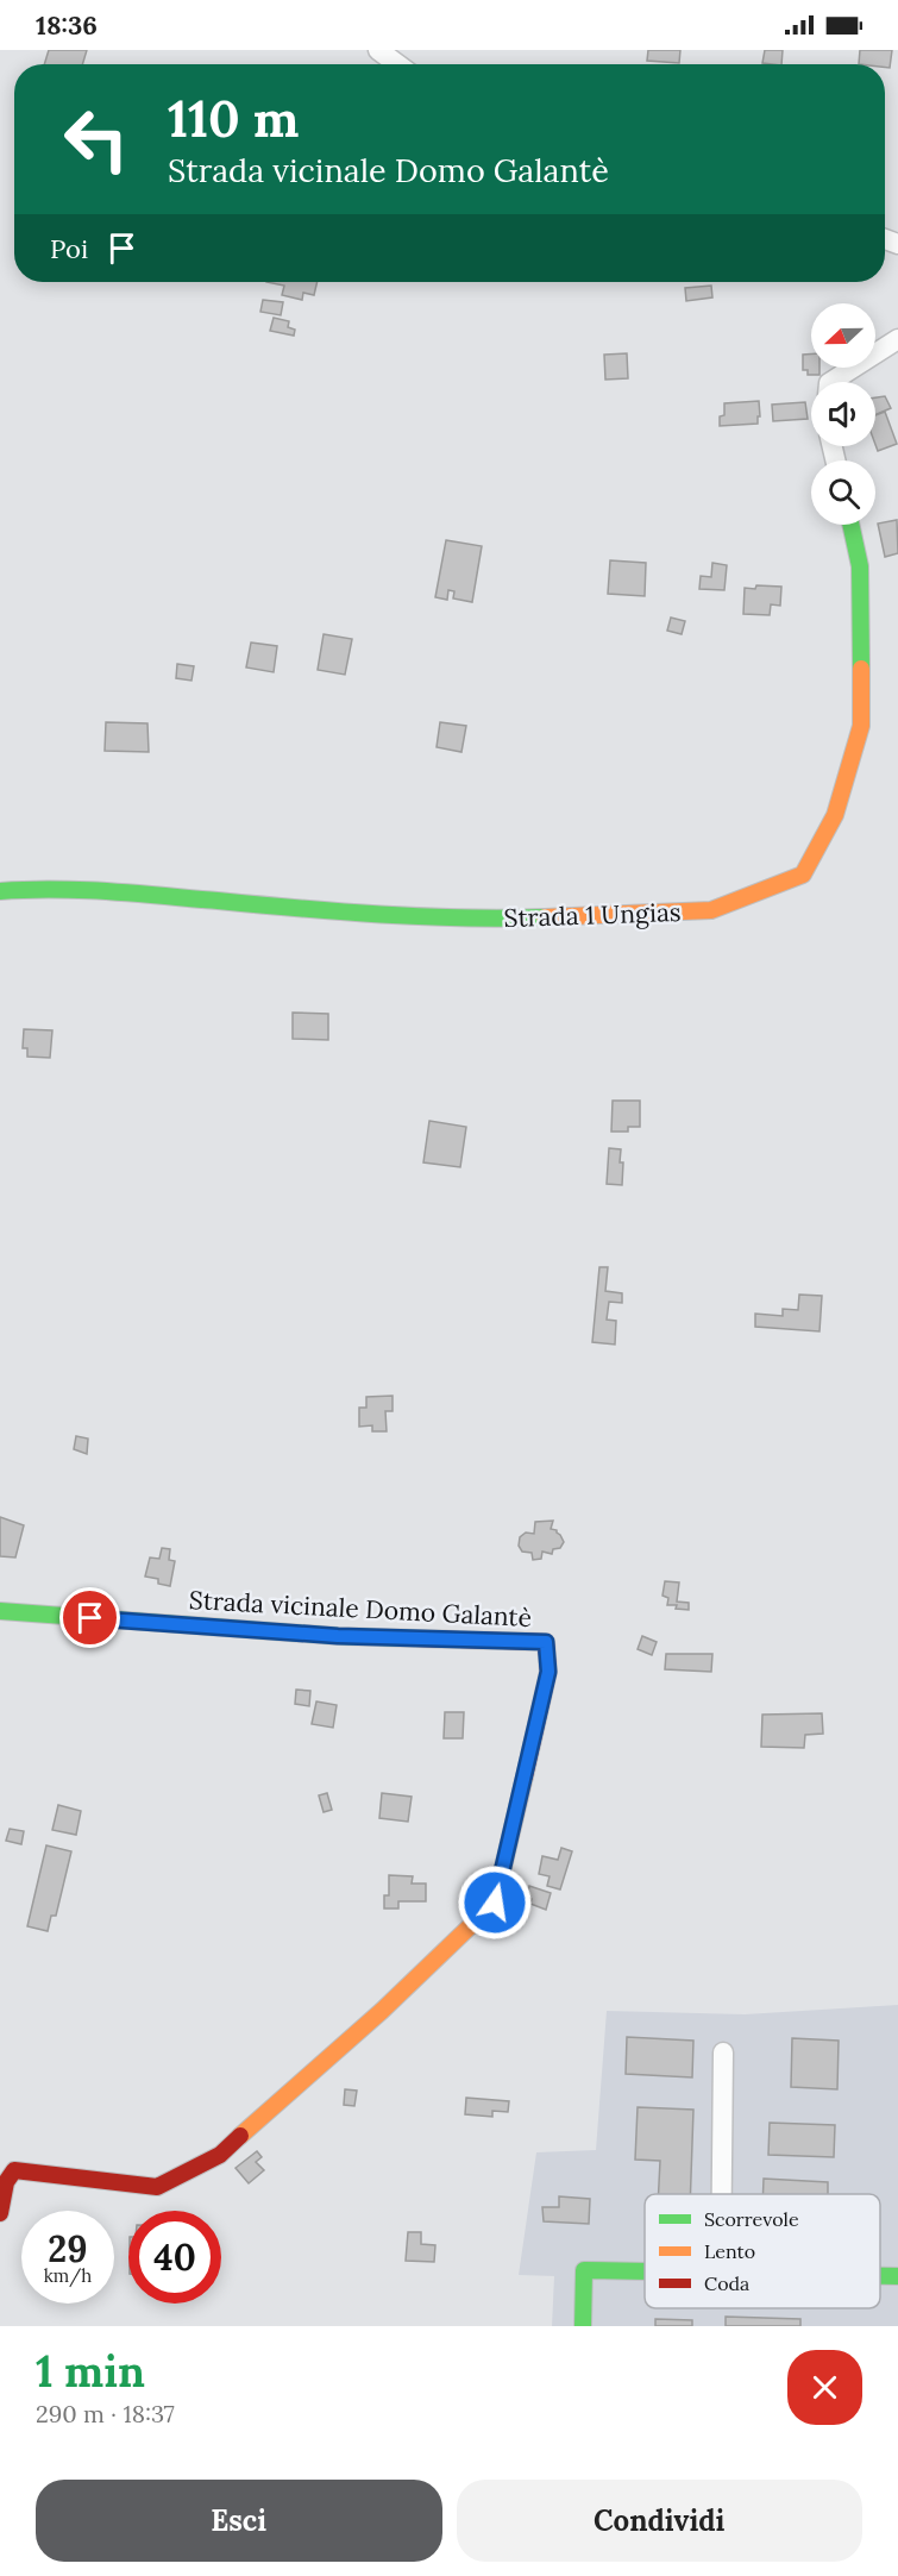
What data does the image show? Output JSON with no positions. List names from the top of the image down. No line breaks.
{"streets":{"street":["Strada 1 Ungias","Strada vicinale Domo Galantè"]},"legend":["Scorrevole","Lento","Coda"],"north":"left","page":{"status":"18:36","turn":["110 m","Strada vicinale Domo Galantè"],"then":"Poi","speed":"29 km/h","limit":"40","heading":["1 min","290 m · 18:37"],"buttons":["Esci","Condividi"]}}
